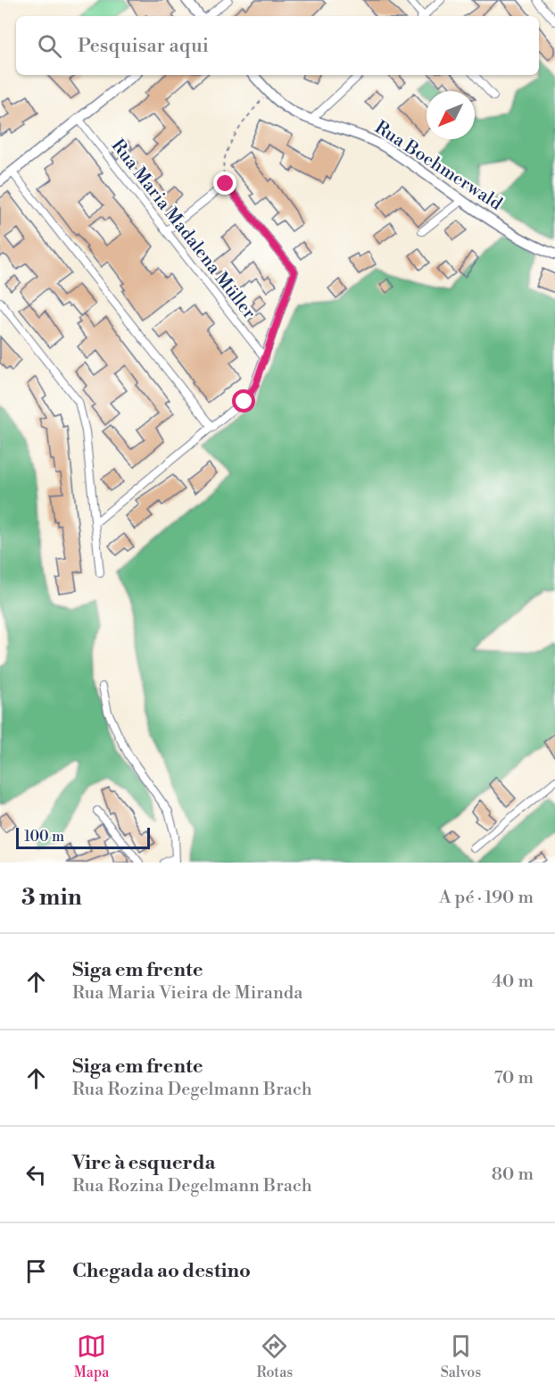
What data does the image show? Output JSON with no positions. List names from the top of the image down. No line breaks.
{"streets":{"main road":["Rua Boehmerwald"],"street":["Rua Maria Madalena Müller"]},"scale_bar":"100 m","north":"bottom left","page":{"search":"Pesquisar aqui","scale":"100 m","heading":["3 min","A pé · 190 m"],"list":[["Siga em frente","Rua Maria Vieira de Miranda","40 m"],["Siga em frente","Rua Rozina Degelmann Brach","70 m"],["Vire à esquerda","Rua Rozina Degelmann Brach","80 m"],"Chegada ao destino"],"nav":["Mapa","Rotas","Salvos"]}}
